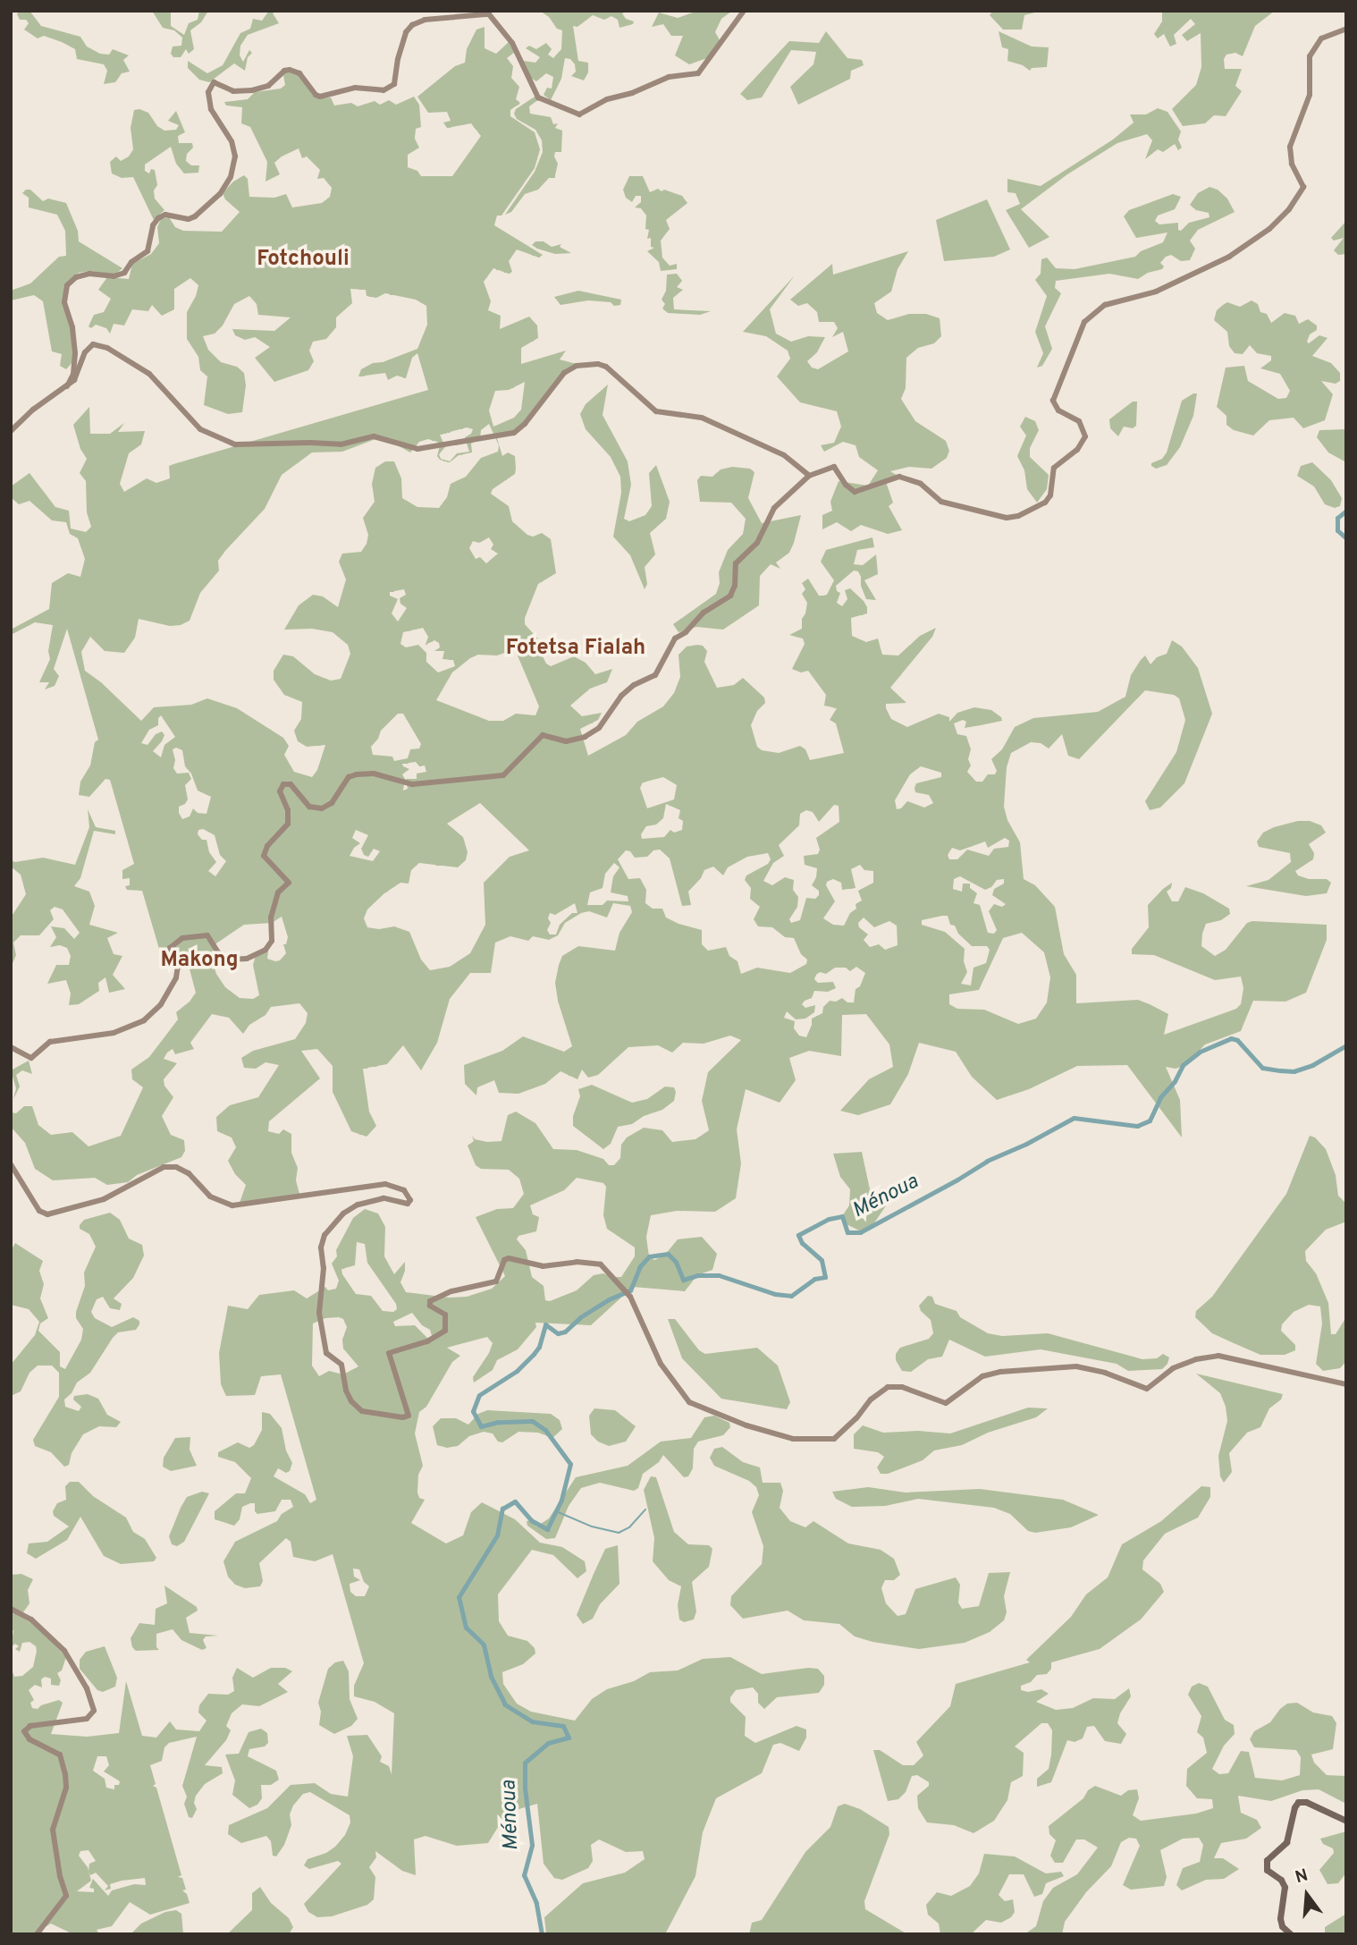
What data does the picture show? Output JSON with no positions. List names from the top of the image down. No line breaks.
{"districts":["Fotchouli","Fotetsa Fialah","Makong"],"water":["Ménoua"],"north":"top"}
